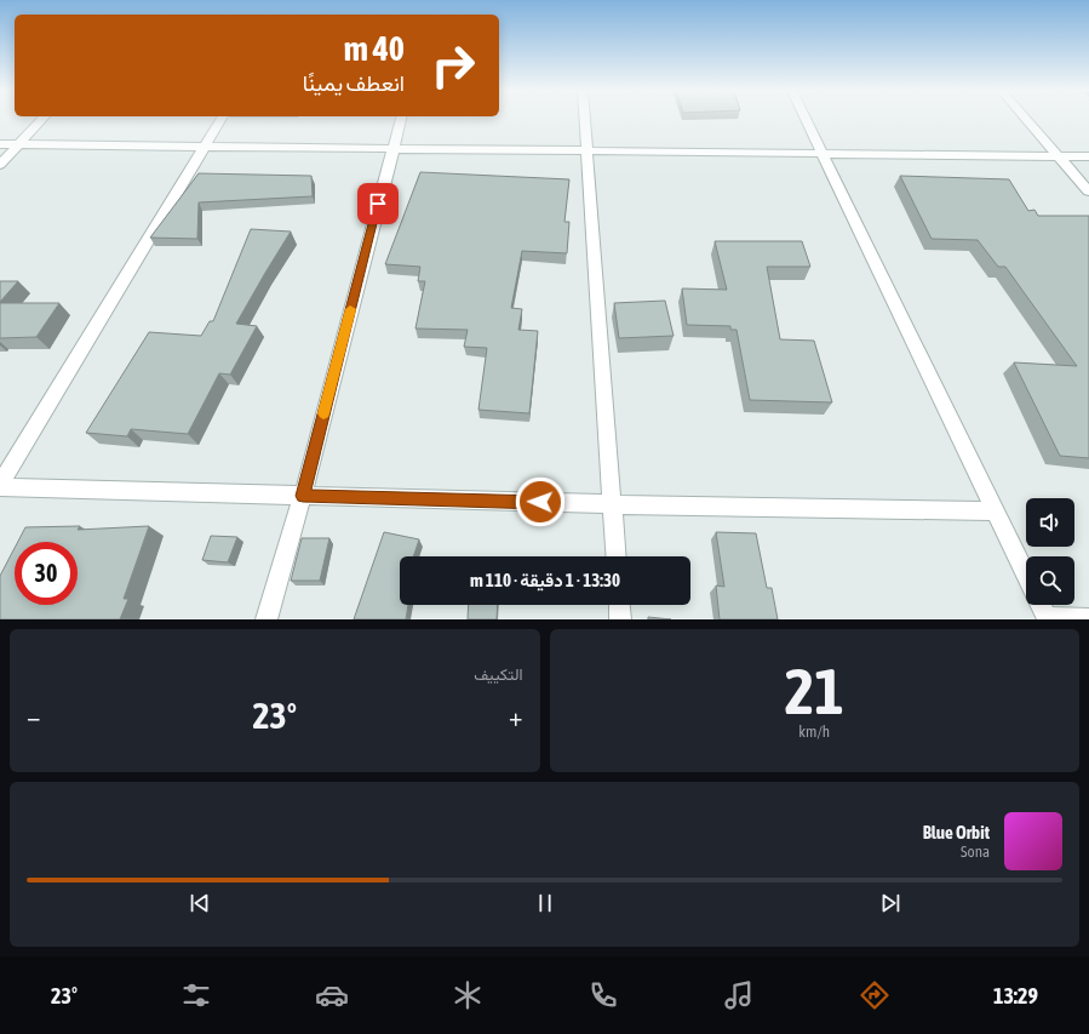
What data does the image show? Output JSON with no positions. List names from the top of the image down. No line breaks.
{"page":{"turn":["40 m","انعطف يمينًا"],"limit":"30","trip":"13:30 · 1 دقيقة · 110 m","tile":[["21","km/h"],"التكييف"],"heat":["−","23°","+"],"song":["Blue Orbit","Sona"],"tabs":["13:29","23°"]}}
